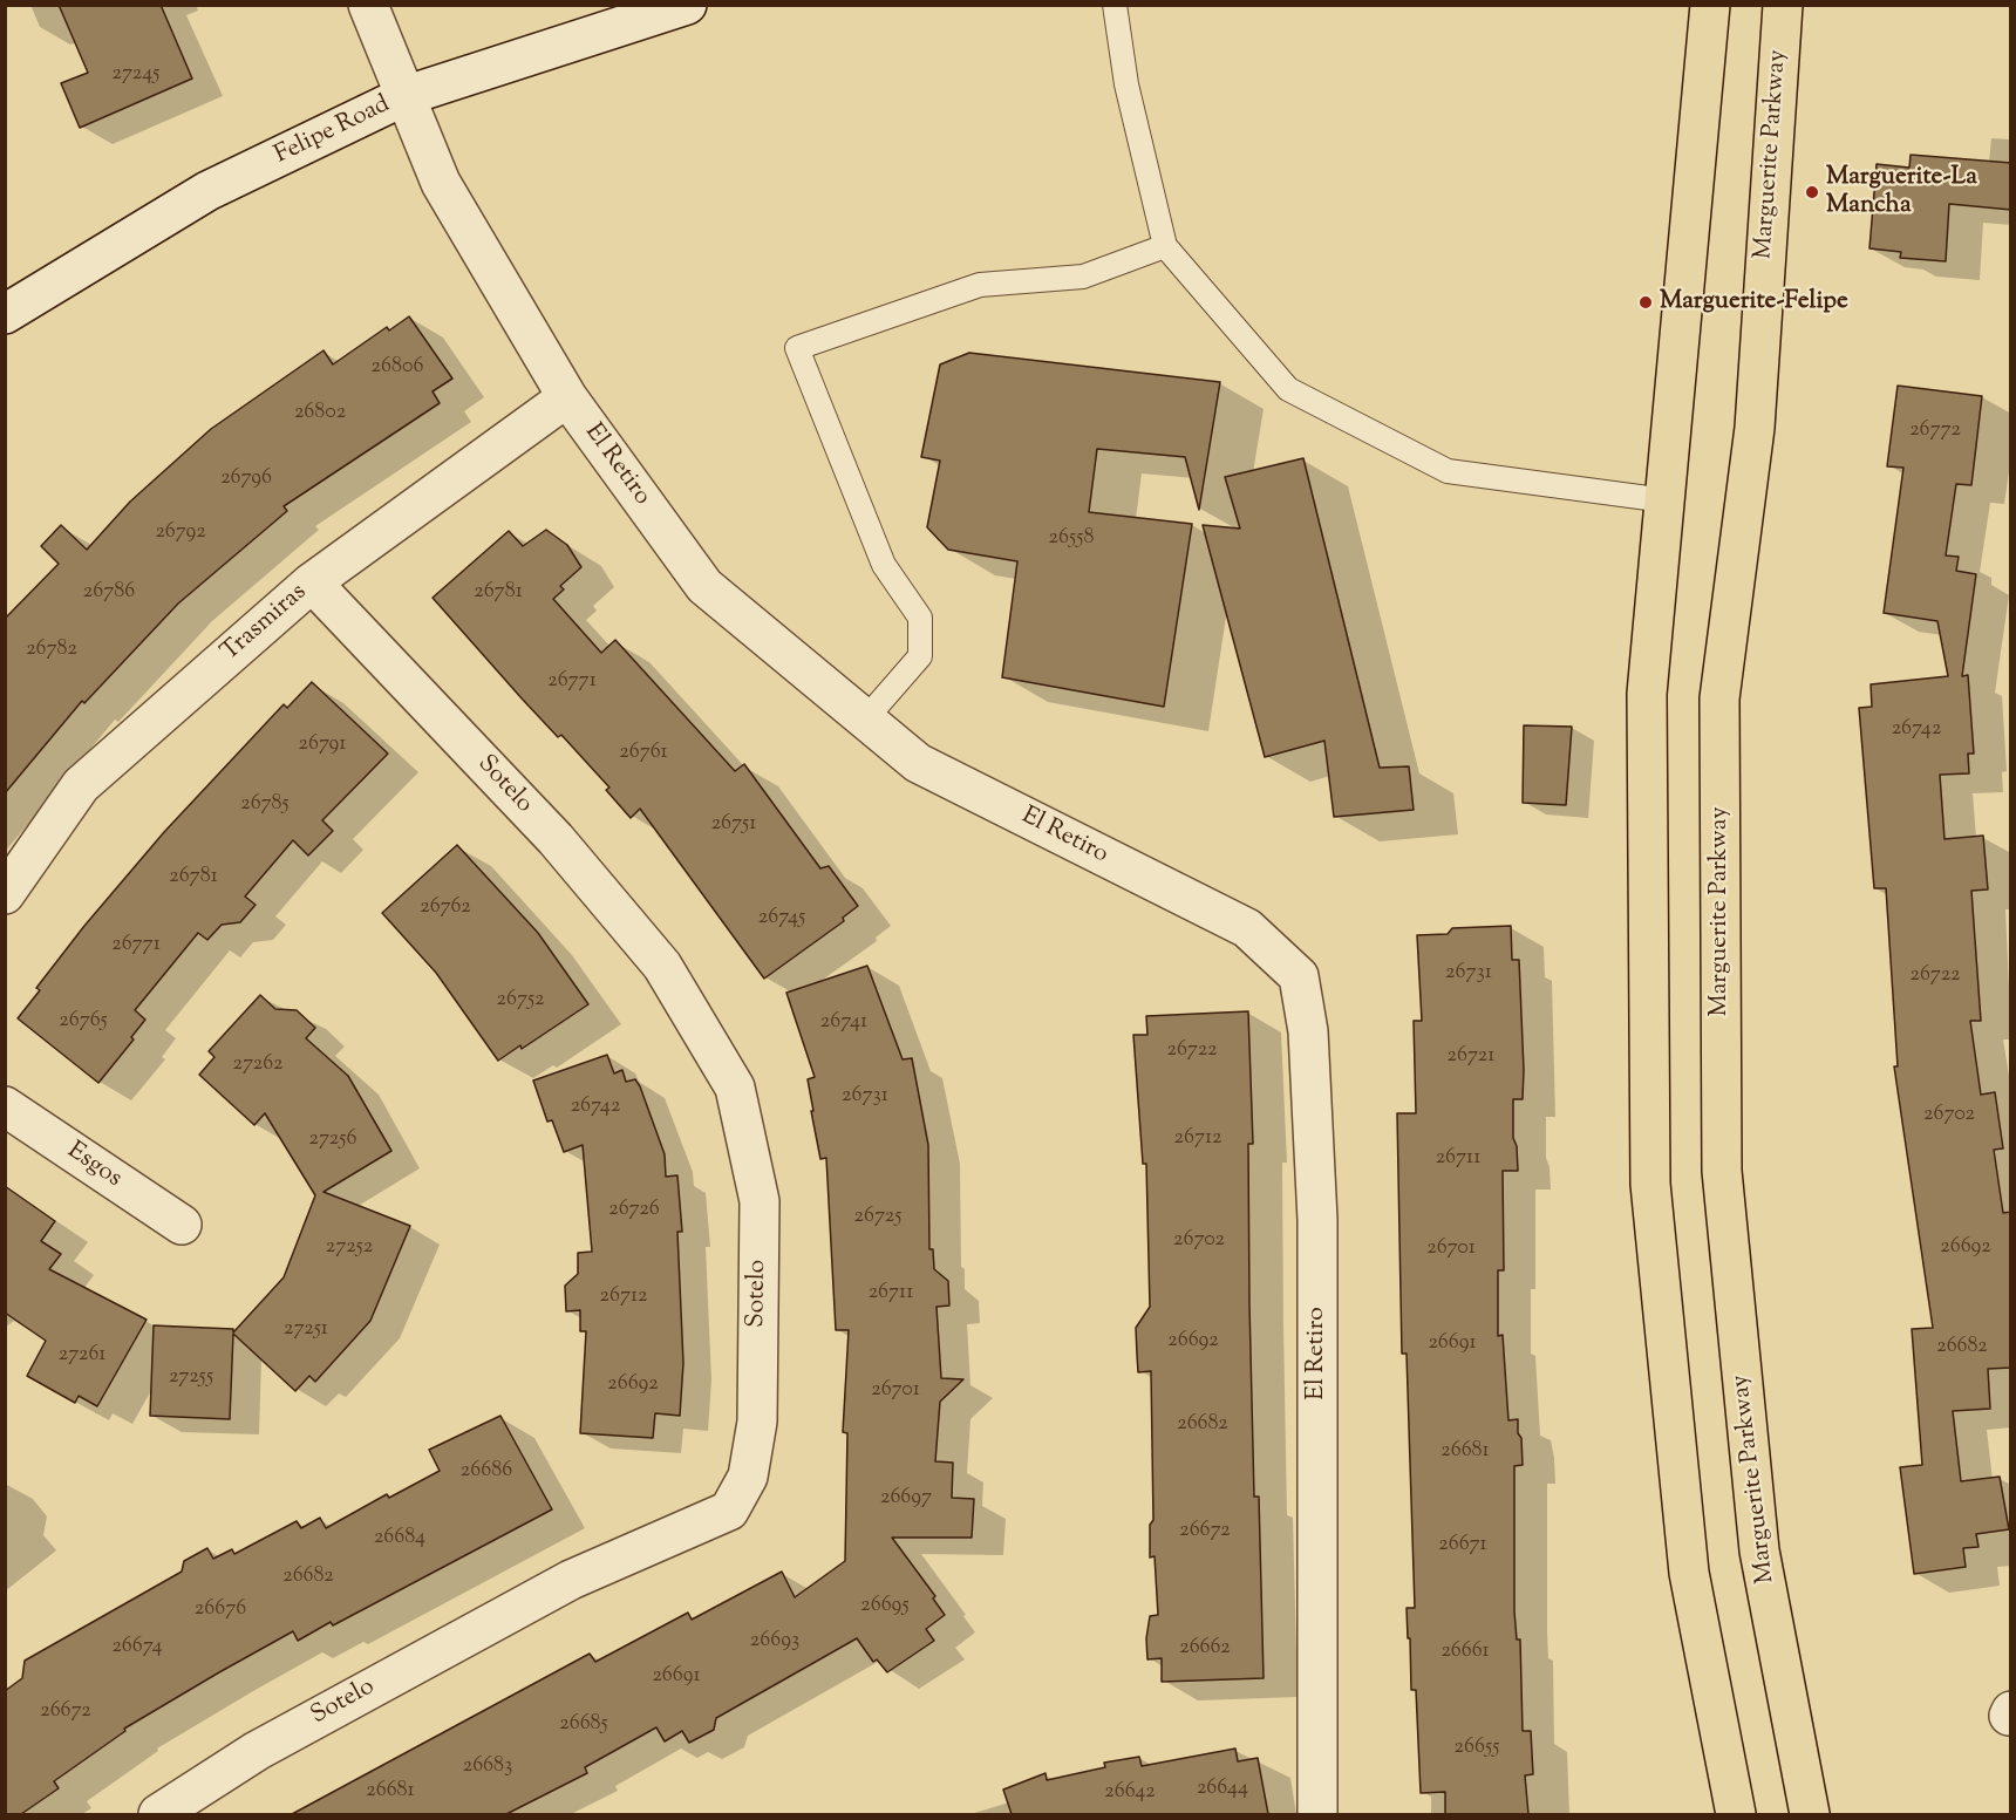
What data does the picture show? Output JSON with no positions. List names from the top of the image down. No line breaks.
{"streets":{"main road":["Marguerite Parkway"],"street":["Felipe Road","El Retiro","Trasmiras","Sotelo","Esgos"]},"crossings":[["Felipe Road","El Retiro"],["El Retiro","Trasmiras"],["Trasmiras","Sotelo"]],"places":["Marguerite-La Mancha","Marguerite-Felipe"],"house_numbers":["27245","26806","26802","26772","26796","26792","26558","26786","26781","26782","26771","26742","26791","26761","26785","26751","26781","26762","26745","26771","26731","26722","26752","26765","26741","26722","26721","27262","26731","26742","26702","26712","27256","26711","26726","26725","26702","27252","26692","26701","26711","26712","27251","26692","26691","26682","27261","27255","26692","26701","26682","26681","26686","26697","26672","26684","26671","26682","26695","26676","26693","26674","26662","26661","26691","26672","26685","26655","26683","26644","26681","26642"]}
